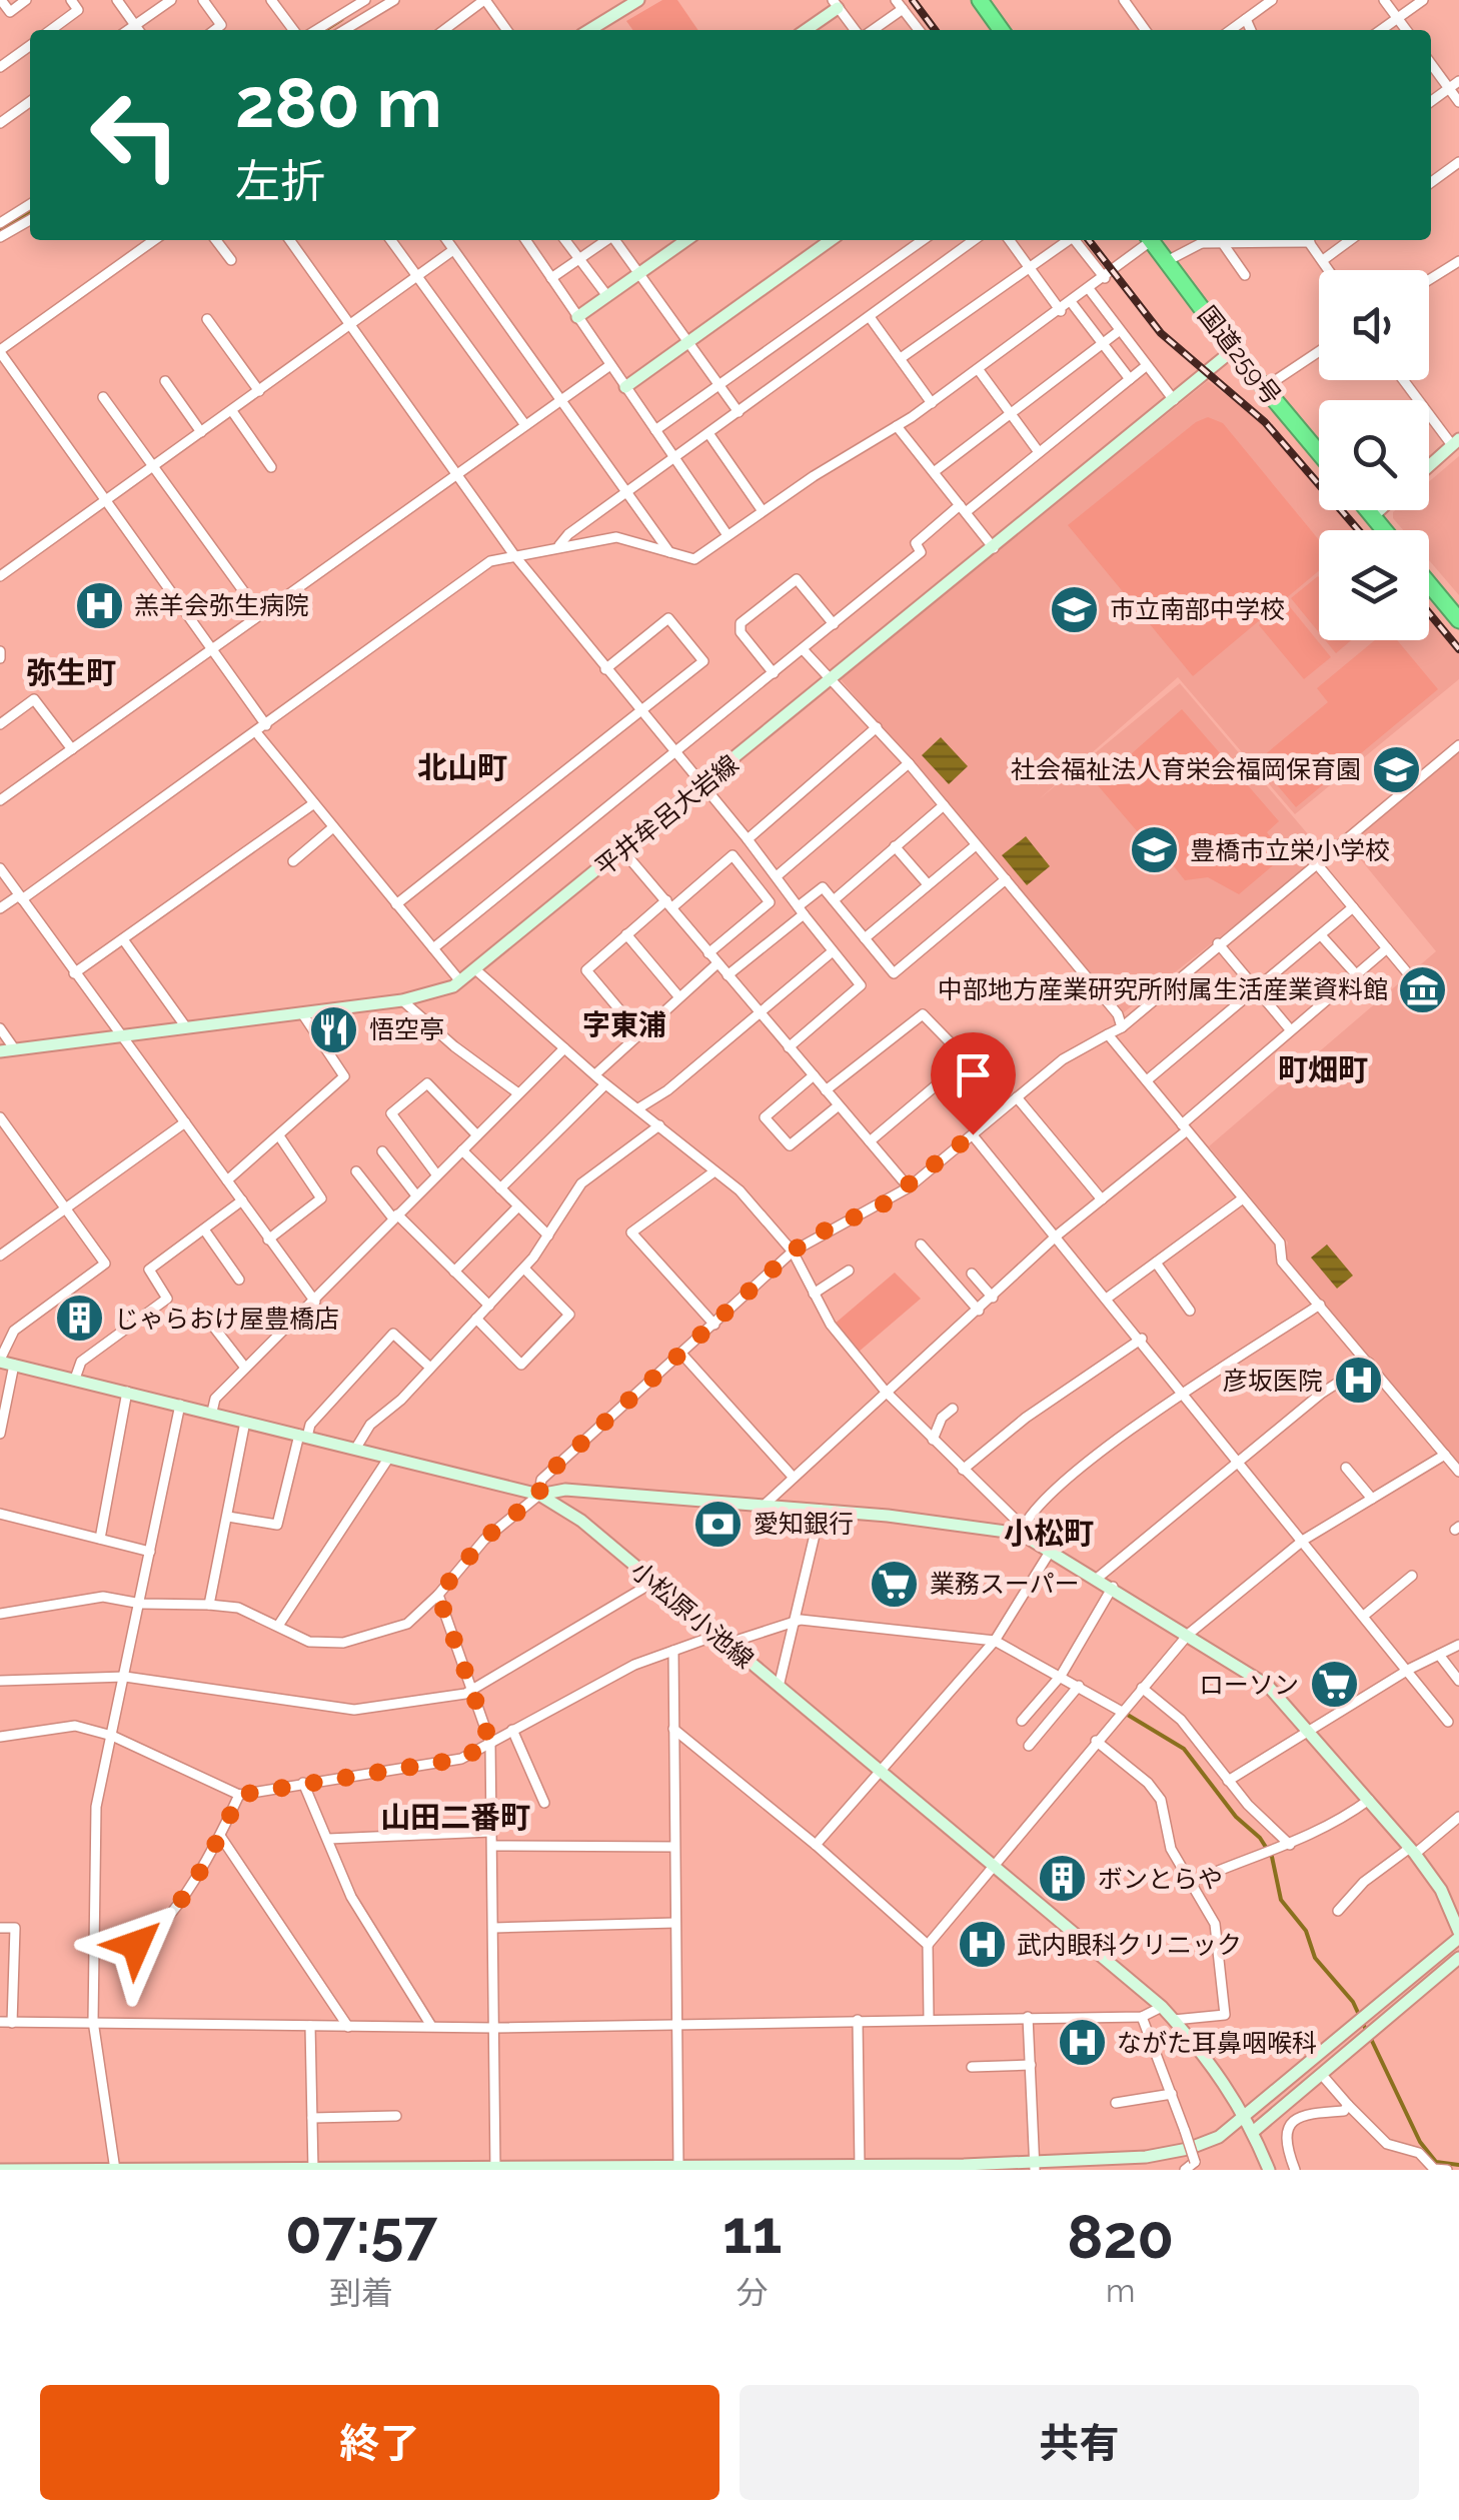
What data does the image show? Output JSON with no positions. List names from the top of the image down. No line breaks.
{"streets":{"highway":["国道259号"],"main road":["平井牟呂大岩線","小松原小池線"]},"crossings":[["国道259号","平井牟呂大岩線"]],"districts":["弥生町","北山町","字東浦","町畑町","小松町","山田二番町"],"places":{"hospital":["羔羊会弥生病院","彦坂医院","武内眼科クリニック","ながた耳鼻咽喉科"],"school or university":["市立南部中学校","社会福祉法人育栄会福岡保育園","豊橋市立栄小学校"],"museum":["中部地方産業研究所附属生活産業資料館"],"restaurant":["悟空亭"],"building":["じゃらおけ屋豊橋店","ボンとらや"],"bank":["愛知銀行"],"supermarket":["業務スーパー","ローソン"]},"page":{"turn":["280 m","左折"],"eta":["07:57","到着","11","分","820","m"],"buttons":["終了","共有"]}}
